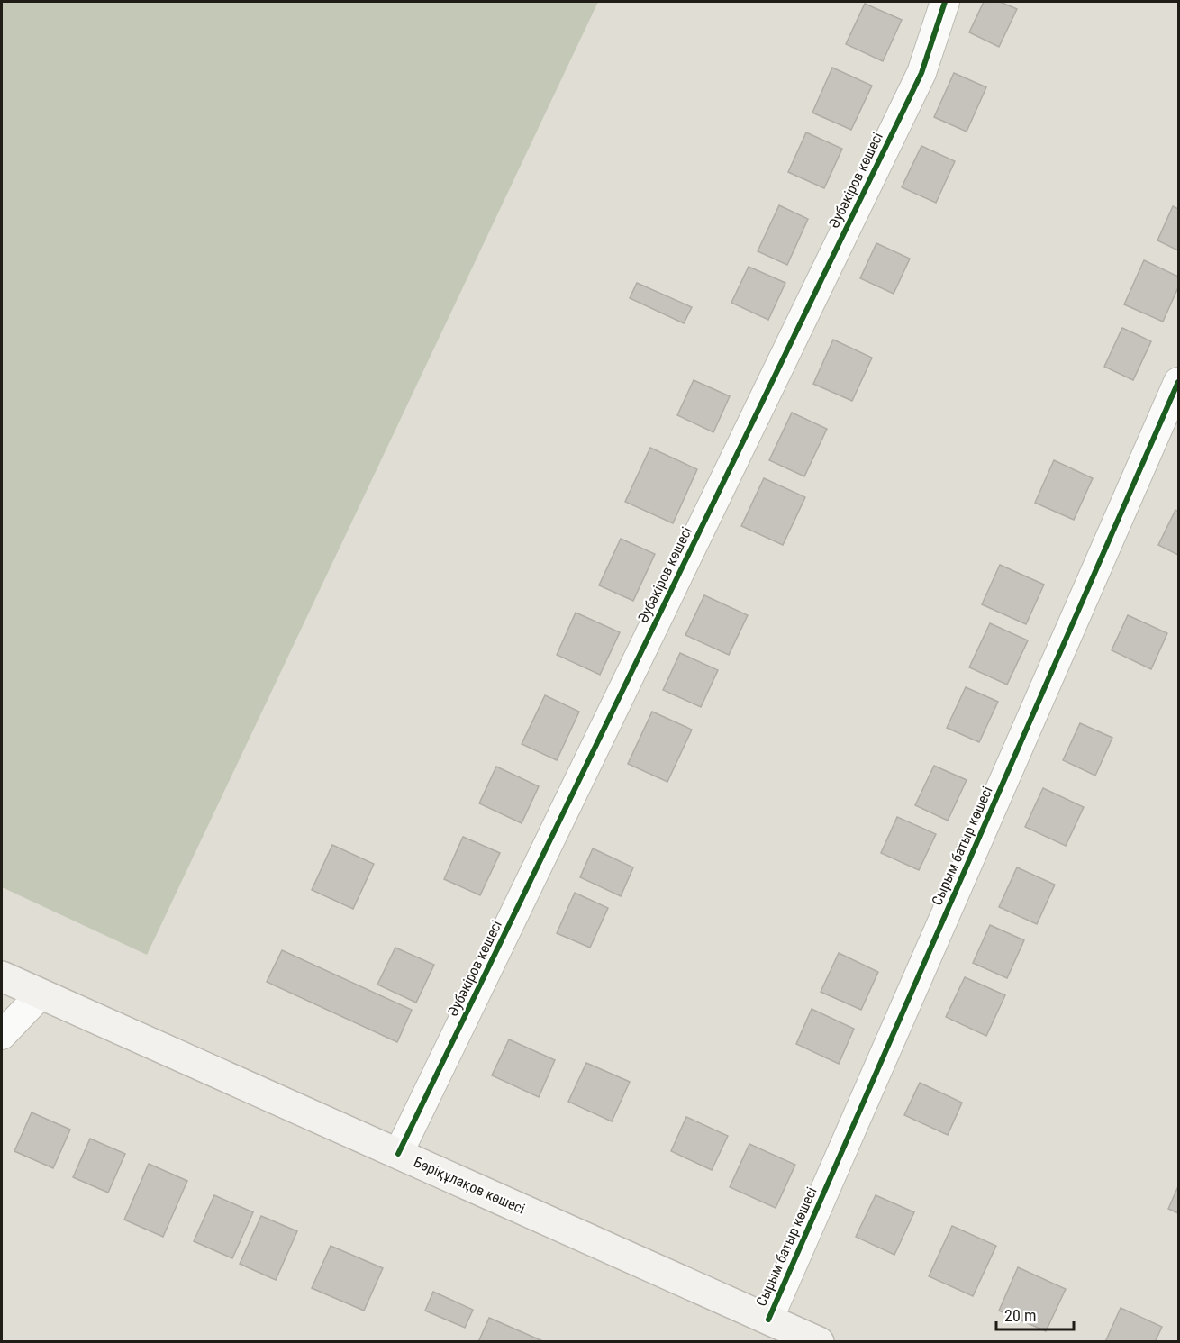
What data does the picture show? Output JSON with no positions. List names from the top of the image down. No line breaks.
{"streets":{"street":["Әубәкіров көшесі","Сырым батыр көшесі","Бөріқұлақов көшесі"]},"crossings":[["Әубәкіров көшесі","Бөріқұлақов көшесі"],["Сырым батыр көшесі","Бөріқұлақов көшесі"]],"scale_bar":"20 m"}
